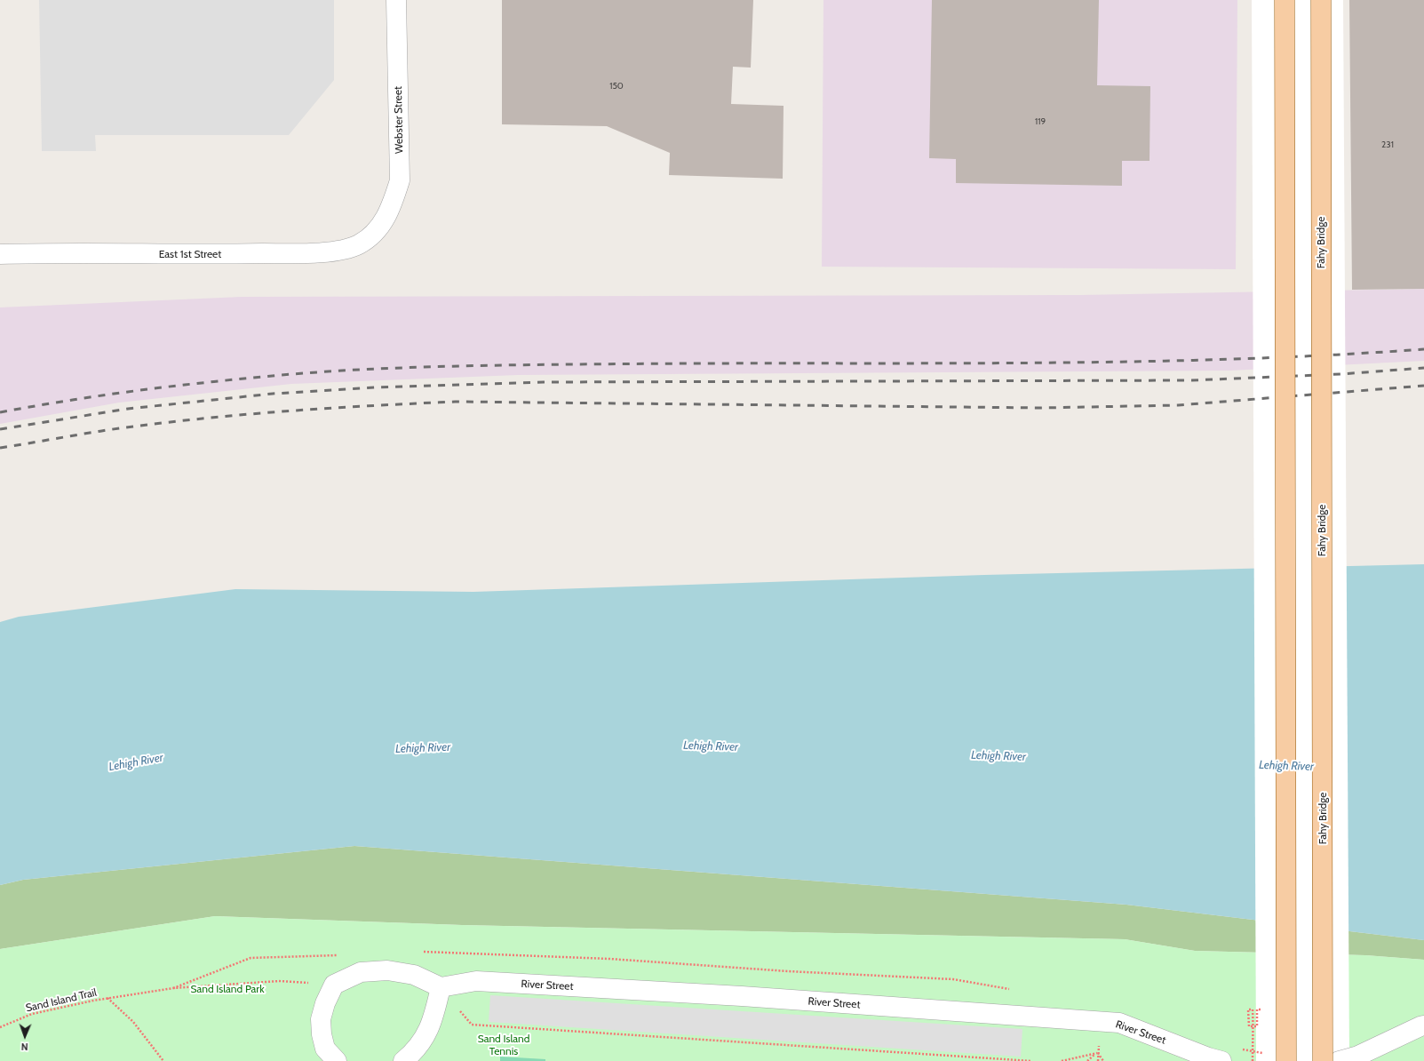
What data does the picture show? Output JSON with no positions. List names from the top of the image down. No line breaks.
{"streets":{"main road":["Fahy Bridge"],"street":["Webster Street","East 1st Street","River Street"],"path":["Sand Island Trail"]},"crossings":[["Webster Street","East 1st Street"]],"water":["Lehigh River"],"parks":["Sand Island Park","Sand Island Tennis"],"house_numbers":["150","119","231"],"north":"bottom"}
